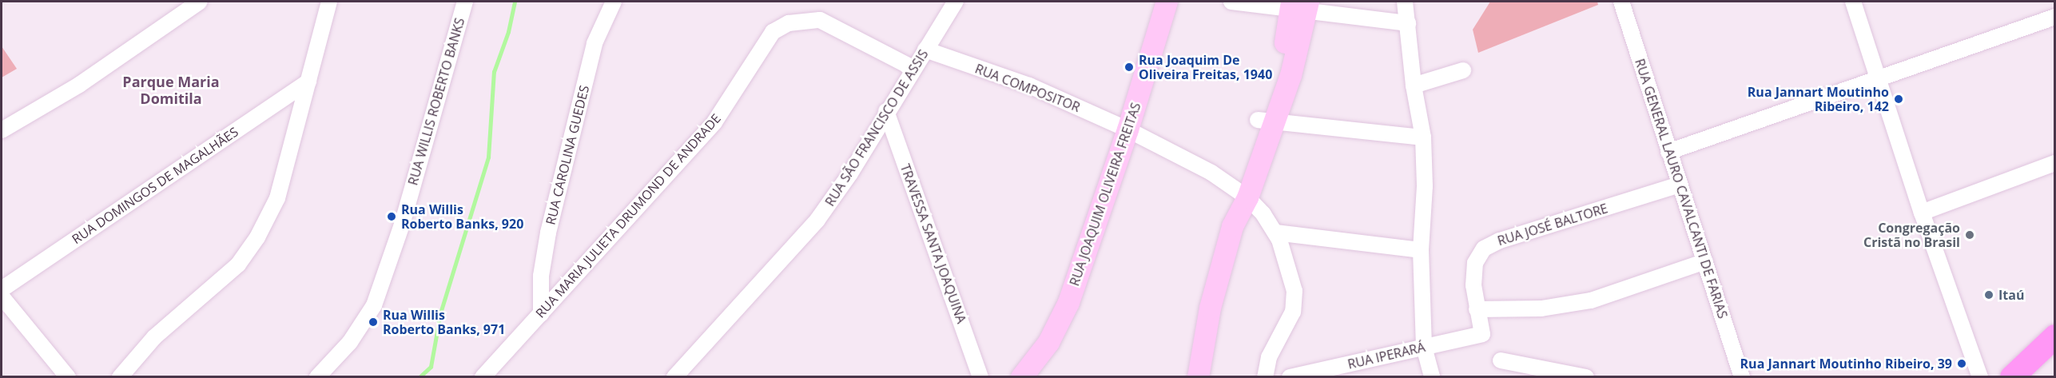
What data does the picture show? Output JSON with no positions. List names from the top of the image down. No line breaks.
{"streets":{"street":["RUA COMPOSITOR","RUA WILLIS ROBERTO BANKS","RUA SÃO FRANCISCO DE ASSIS","RUA CAROLINA GUEDES","RUA DOMINGOS DE MAGALHÃES","RUA GENERAL LAURO CAVALCANTI DE FARIAS","RUA JOAQUIM OLIVEIRA FREITAS","RUA MARIA JULIETA DRUMOND DE ANDRADE","RUA JOSÉ BALTORE","TRAVESSA SANTA JOAQUINA","RUA IPERARÁ"]},"crossings":[["RUA COMPOSITOR","RUA SÃO FRANCISCO DE ASSIS"],["RUA COMPOSITOR","RUA JOAQUIM OLIVEIRA FREITAS"],["RUA SÃO FRANCISCO DE ASSIS","RUA MARIA JULIETA DRUMOND DE ANDRADE"],["RUA SÃO FRANCISCO DE ASSIS","TRAVESSA SANTA JOAQUINA"],["RUA CAROLINA GUEDES","RUA MARIA JULIETA DRUMOND DE ANDRADE"],["RUA GENERAL LAURO CAVALCANTI DE FARIAS","RUA JOSÉ BALTORE"],["RUA JOSÉ BALTORE","RUA IPERARÁ"]],"districts":["Parque Maria Domitila"],"places":["Rua Joaquim De Oliveira Freitas, 1940","Rua Jannart Moutinho Ribeiro, 142","Rua Willis Roberto Banks, 920","Congregação Cristã no Brasil","Itaú","Rua Willis Roberto Banks, 971","Rua Jannart Moutinho Ribeiro, 39"]}
